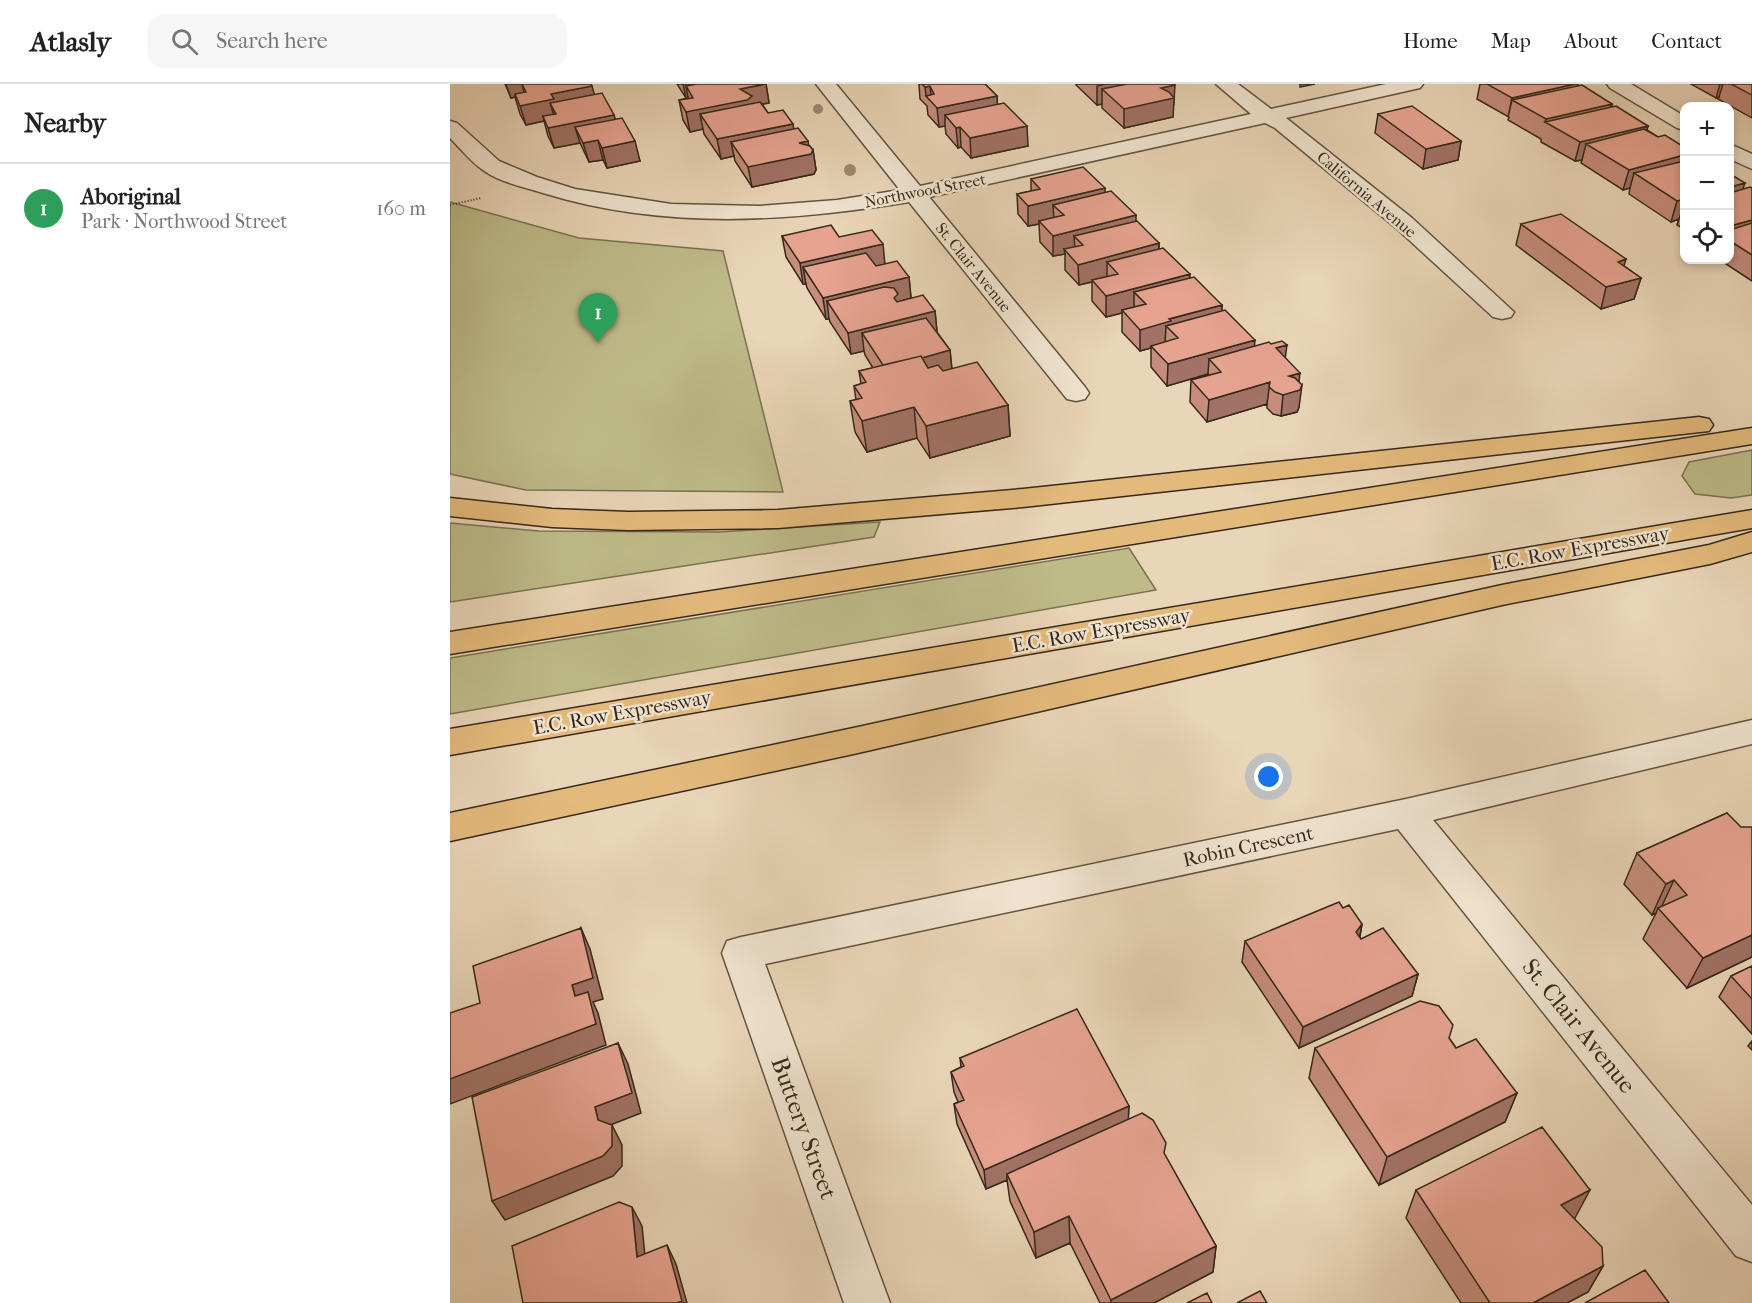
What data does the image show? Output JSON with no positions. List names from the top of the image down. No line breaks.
{"streets":{"highway":["E.C. Row Expressway"],"street":["Northwood Street","California Avenue","St. Clair Avenue","Robin Crescent","Buttery Street"]},"crossings":[["Northwood Street","California Avenue"],["Northwood Street","St. Clair Avenue"],["St. Clair Avenue","Robin Crescent"],["Robin Crescent","Buttery Street"]],"page":{"header":"Atlasly","search":"Search here","nav":["Home","Map","About","Contact"],"heading":"Nearby","map_buttons":["+","−"],"list":[{"mark":"1","name":"Aboriginal","note":"Park · Northwood Street","value":"160 m"}],"pins":"1"}}
